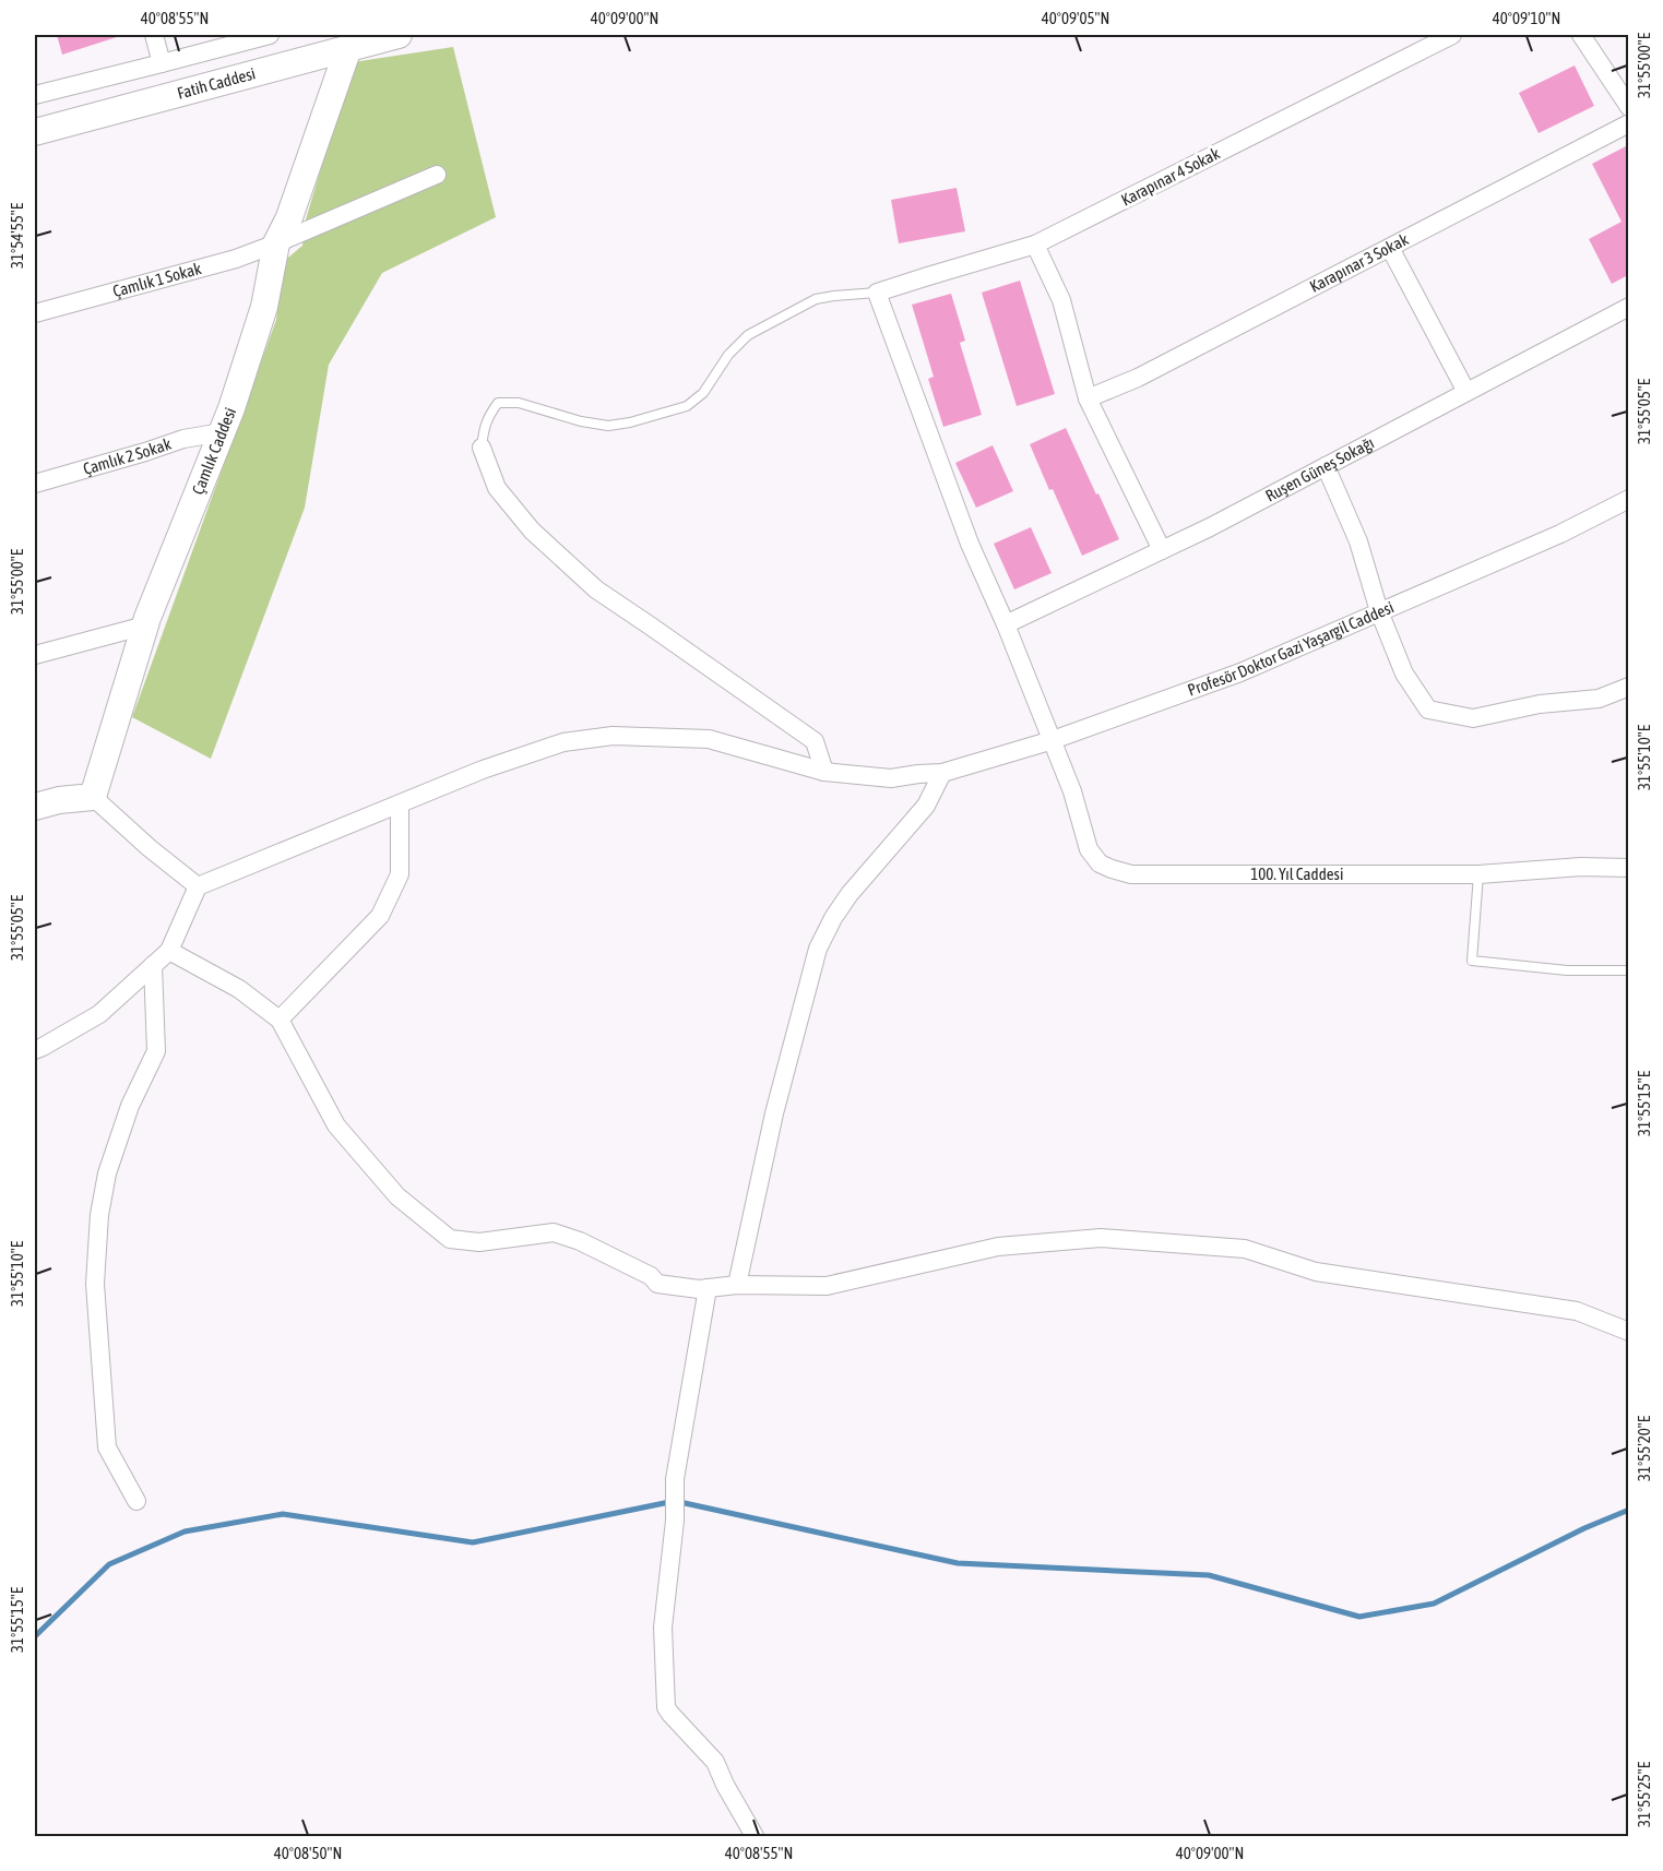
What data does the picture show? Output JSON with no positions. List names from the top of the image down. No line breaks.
{"streets":{"street":["Fatih Caddesi","Karapınar 4 Sokak","Karapınar 3 Sokak","Çamlık 1 Sokak","Çamlık Caddesi","Çamlık 2 Sokak","Ruşen Güneş Sokağı","Profesör Doktor Gazi Yaşargil Caddesi","100. Yıl Caddesi"]},"crossings":[["Fatih Caddesi","Çamlık Caddesi"],["Karapınar 4 Sokak","100. Yıl Caddesi"],["Çamlık 1 Sokak","Çamlık Caddesi"],["Çamlık Caddesi","Çamlık 2 Sokak"],["Ruşen Güneş Sokağı","100. Yıl Caddesi"],["Profesör Doktor Gazi Yaşargil Caddesi","100. Yıl Caddesi"]],"coordinates":["40°08'55\"N","40°09'00\"N","40°09'05\"N","40°09'10\"N","31°55'00\"E","31°54'55\"E","31°55'05\"E","31°55'10\"E","31°55'15\"E","31°55'20\"E","31°55'25\"E","40°08'50\"N"]}
